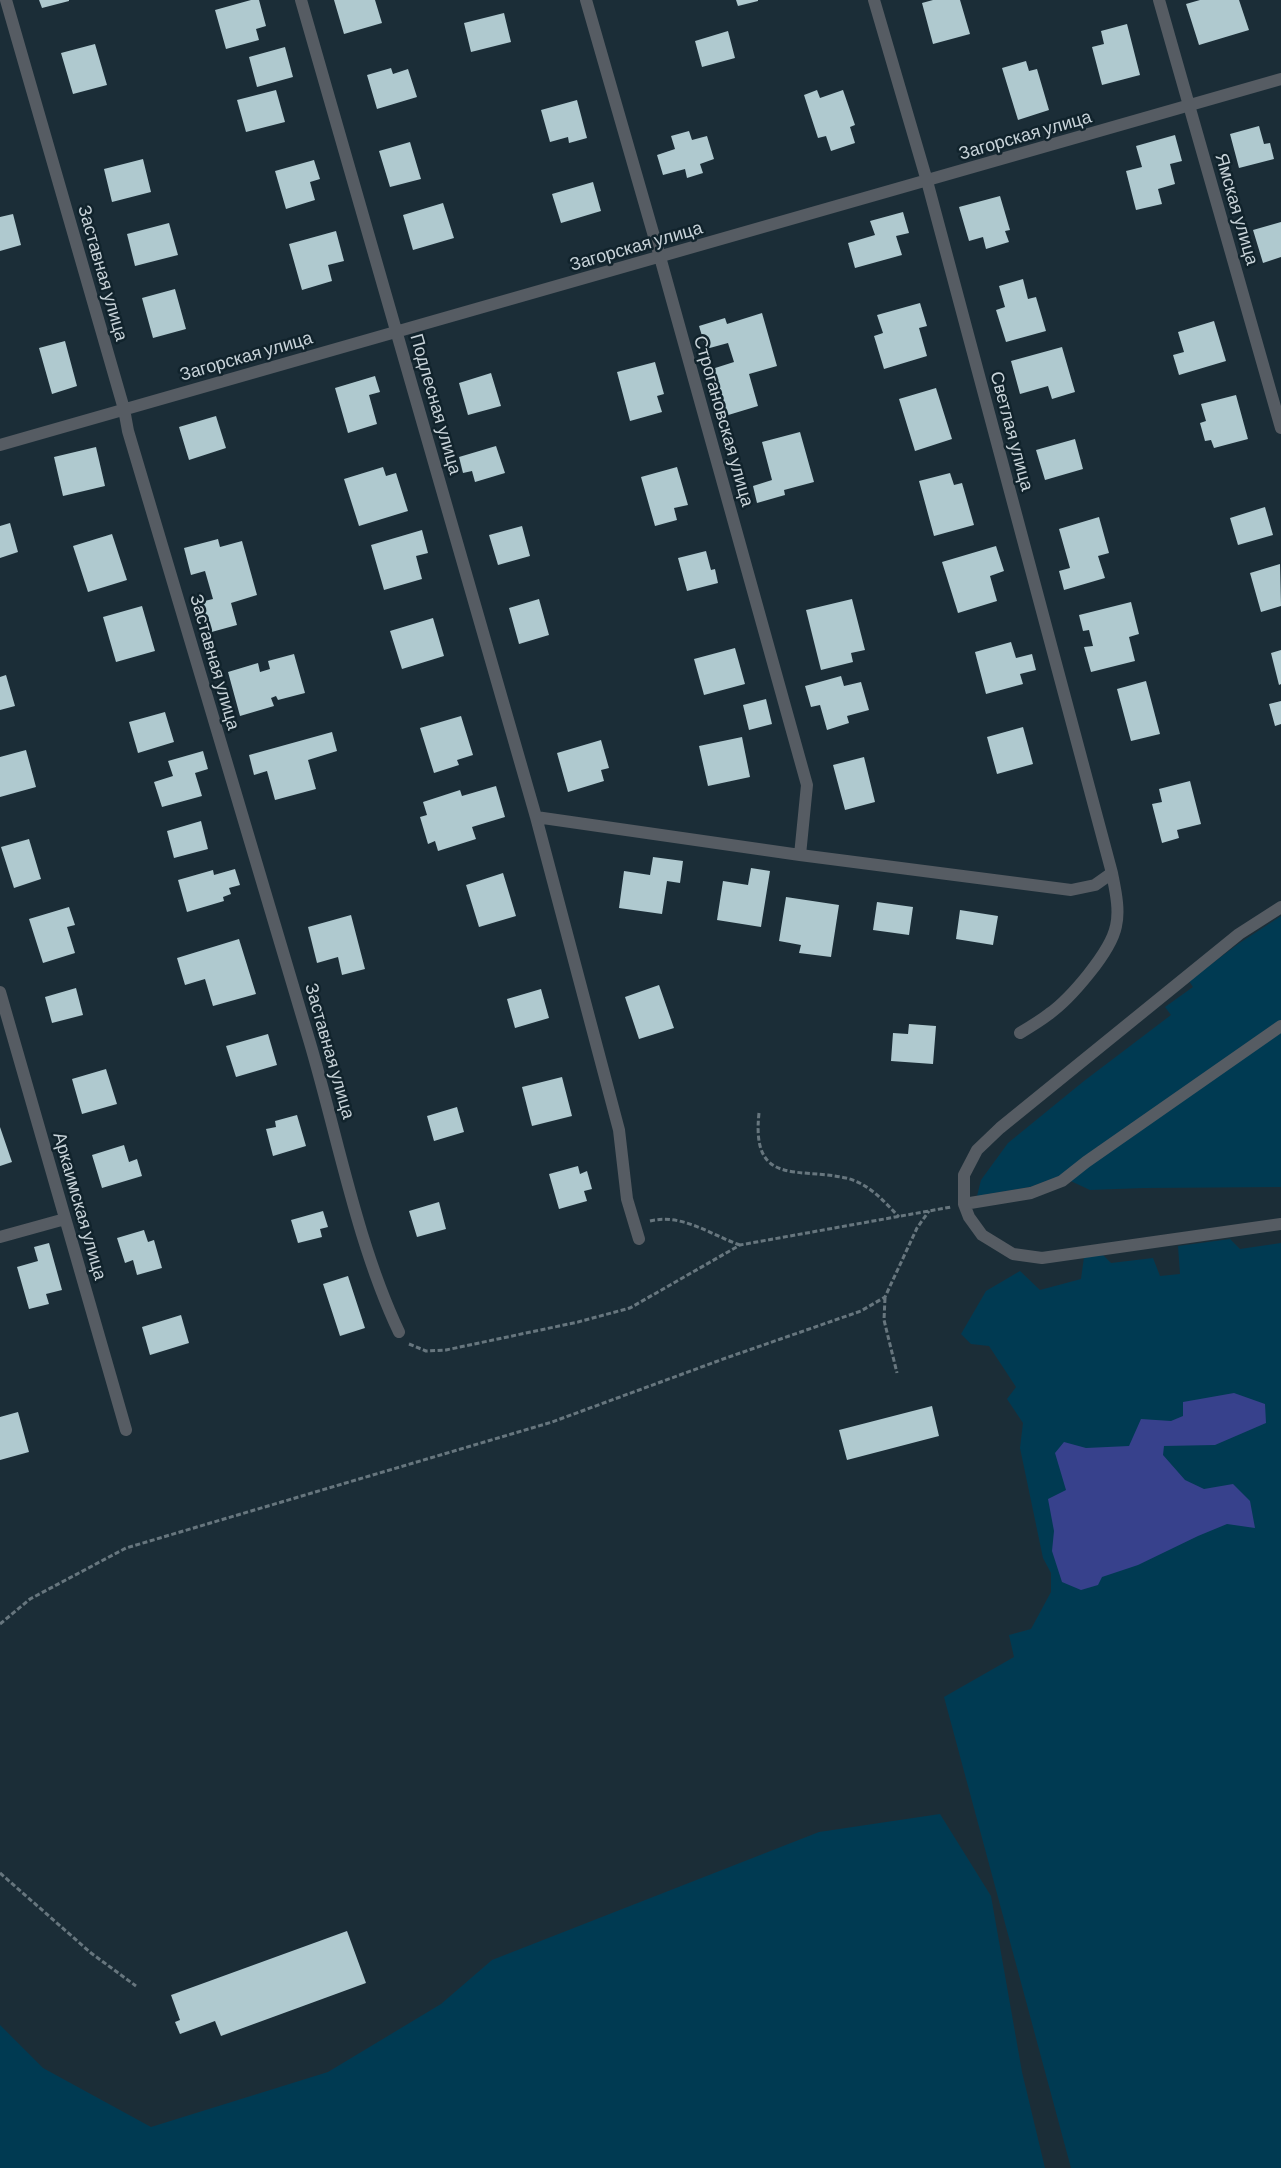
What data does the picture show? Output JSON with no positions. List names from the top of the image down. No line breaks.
{"streets":{"street":["Загорская улица","Ямская улица","Заставная улица","Подлесная улица","Строгановская улица","Светлая улица","Аркаимская улица"]},"crossings":[["Загорская улица","Ямская улица"],["Загорская улица","Заставная улица"],["Загорская улица","Подлесная улица"],["Загорская улица","Строгановская улица"],["Загорская улица","Светлая улица"]]}
